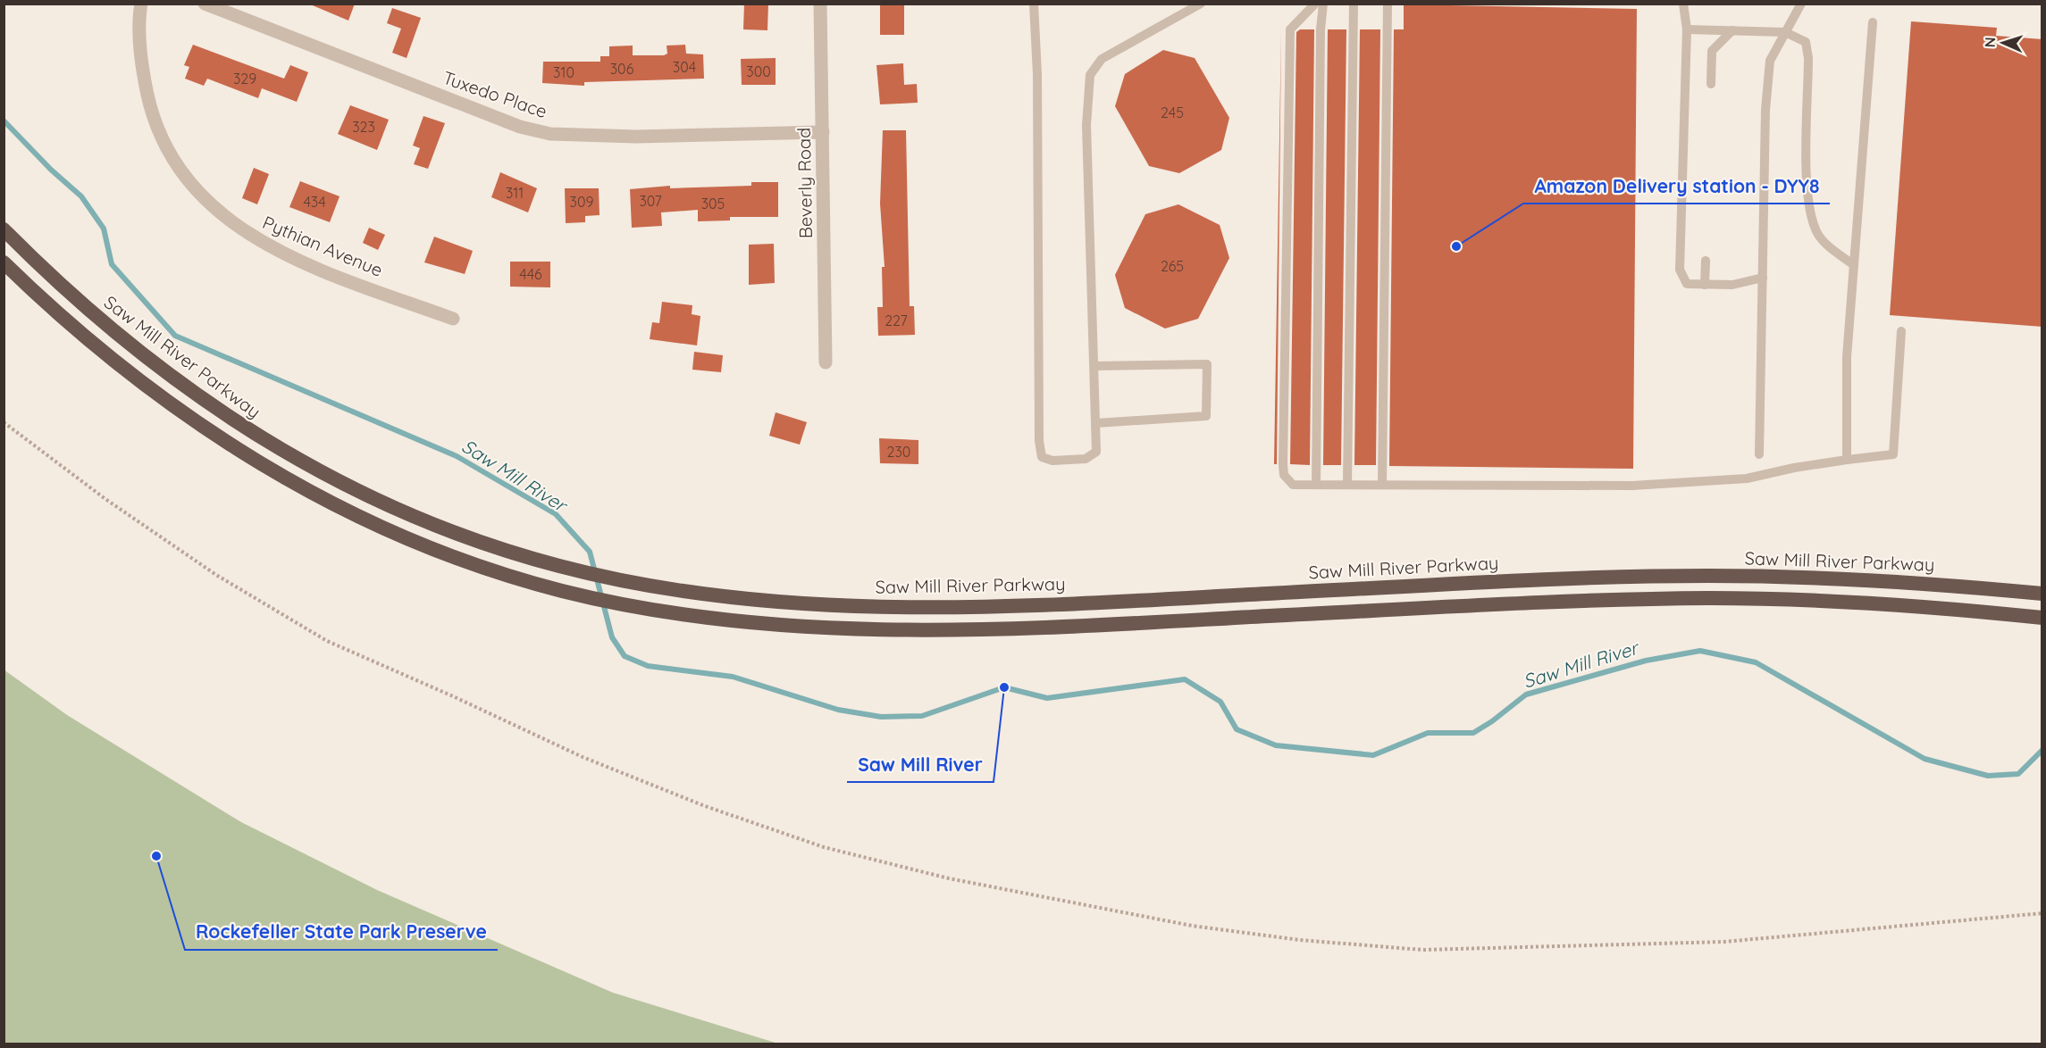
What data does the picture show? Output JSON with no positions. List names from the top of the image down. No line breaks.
{"streets":{"highway":["Saw Mill River Parkway"],"street":["Tuxedo Place","Beverly Road","Pythian Avenue"]},"crossings":[["Tuxedo Place","Beverly Road"]],"water":["Saw Mill River"],"places":["Amazon Delivery station - DYY8","Saw Mill River","Rockefeller State Park Preserve"],"house_numbers":["304","306","300","310","329","245","323","311","307","434","309","305","265","446","227","230"],"north":"left"}
